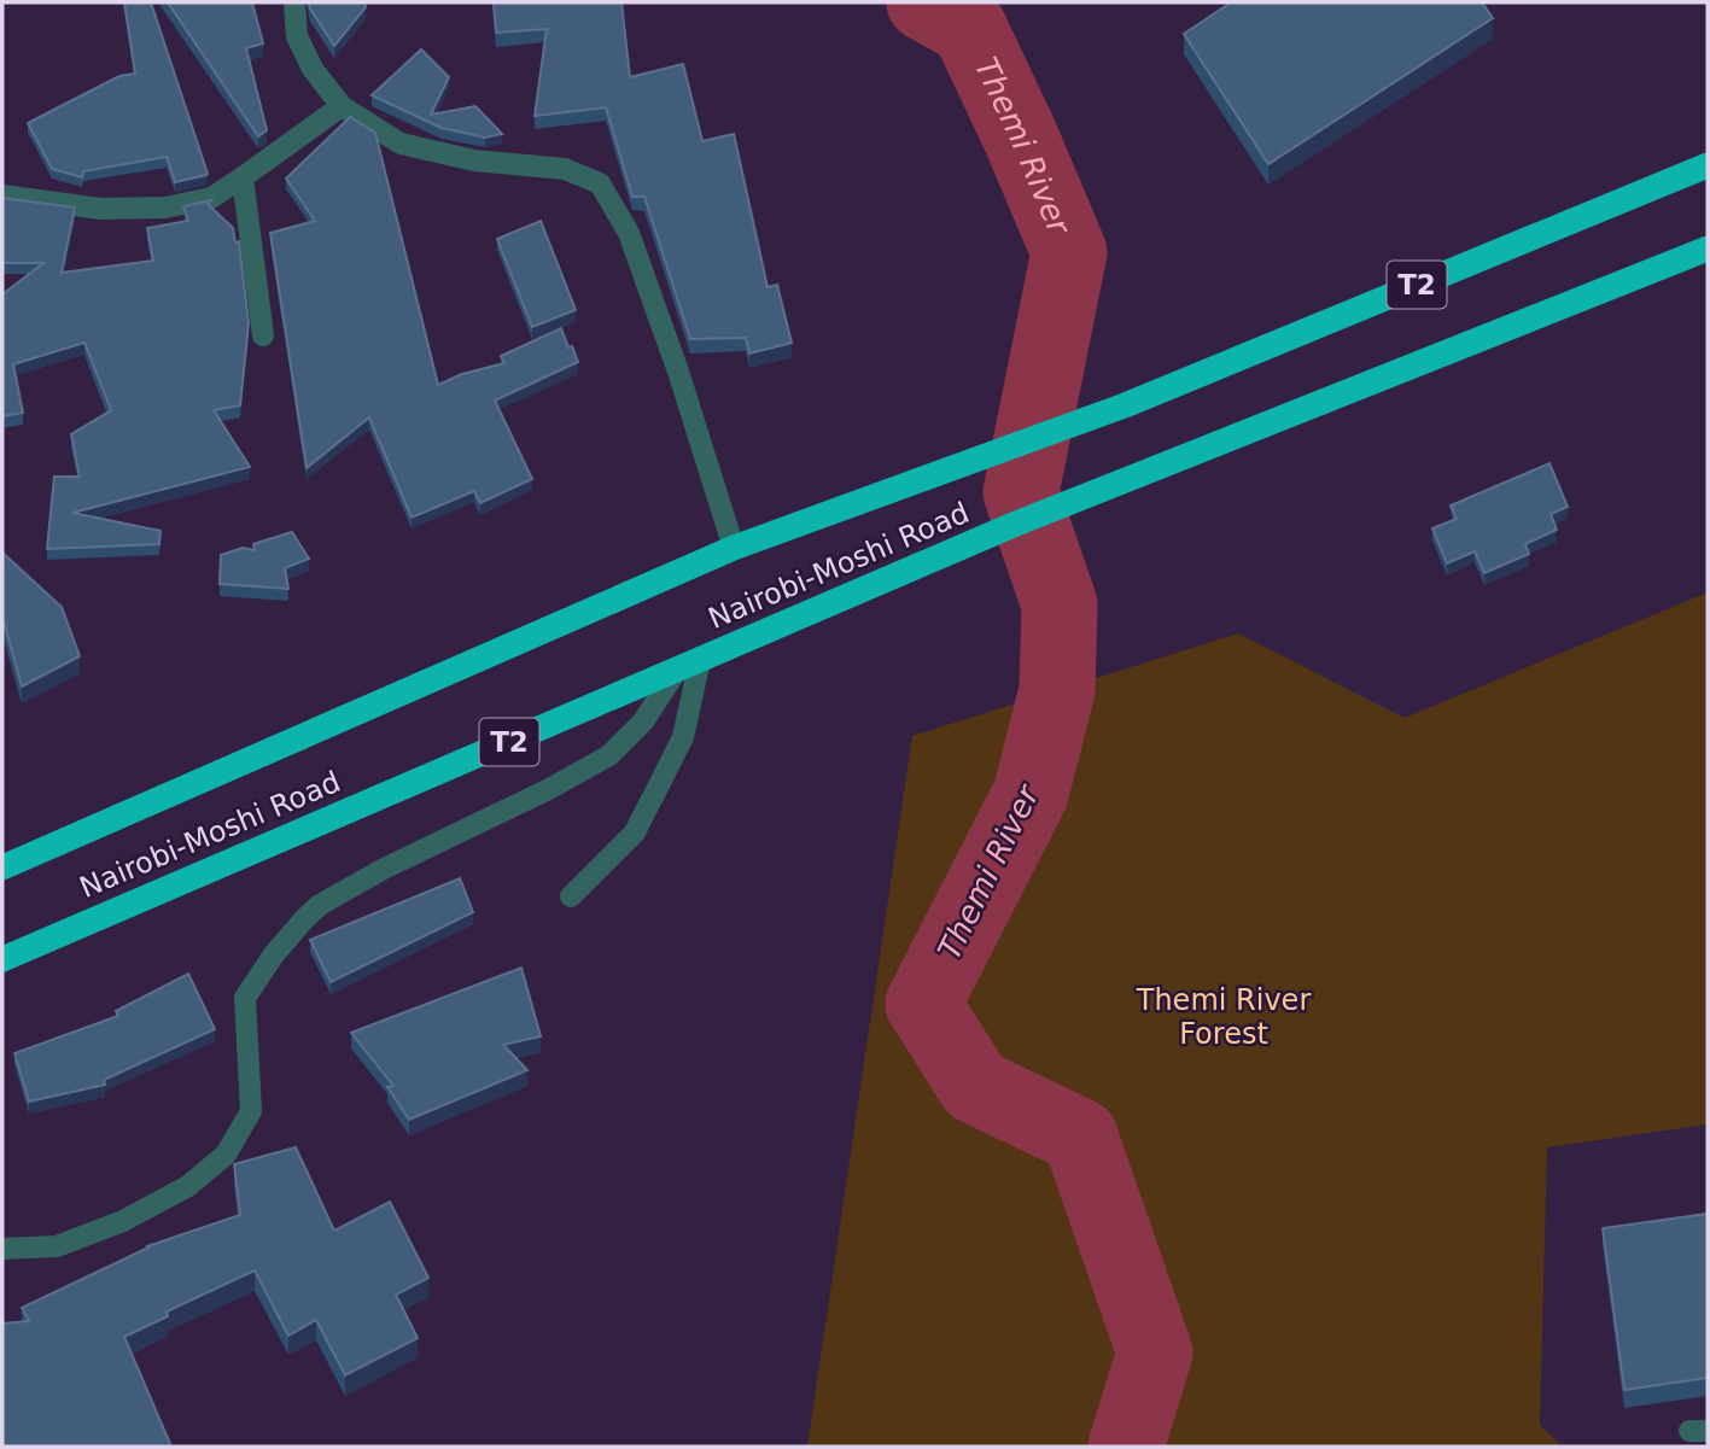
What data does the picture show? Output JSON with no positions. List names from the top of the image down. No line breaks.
{"streets":{"highway":["T2","Nairobi-Moshi Road"]},"water":["Themi River"],"parks":["Themi River Forest"]}
